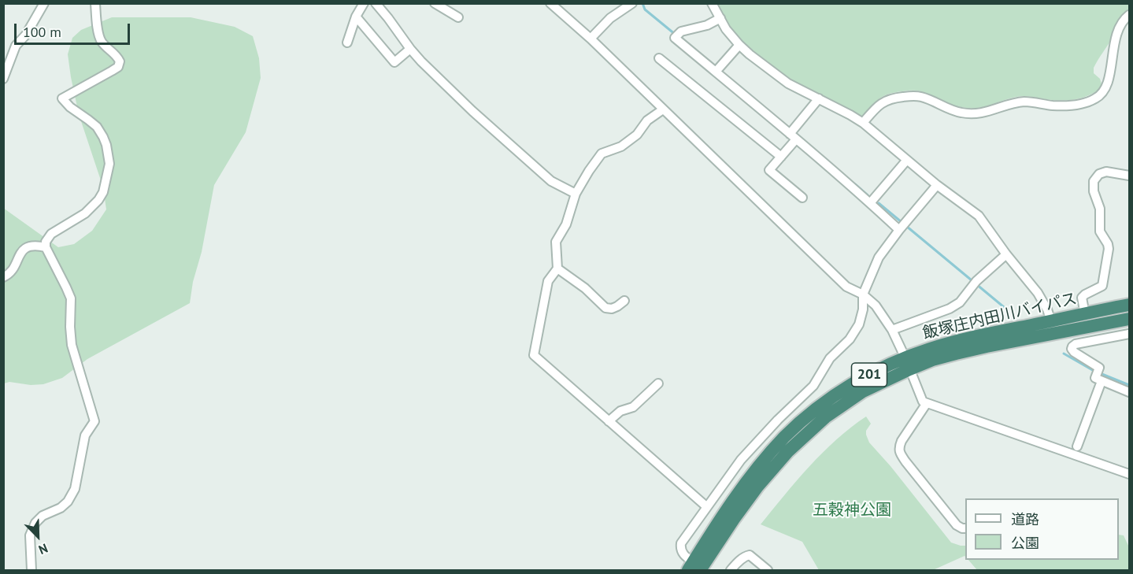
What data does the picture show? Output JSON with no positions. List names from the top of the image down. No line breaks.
{"streets":{"highway":["飯塚庄内田川バイパス","201"]},"parks":["五穀神公園"],"legend":["道路","公園"],"scale_bar":"100 m","north":"bottom right"}
